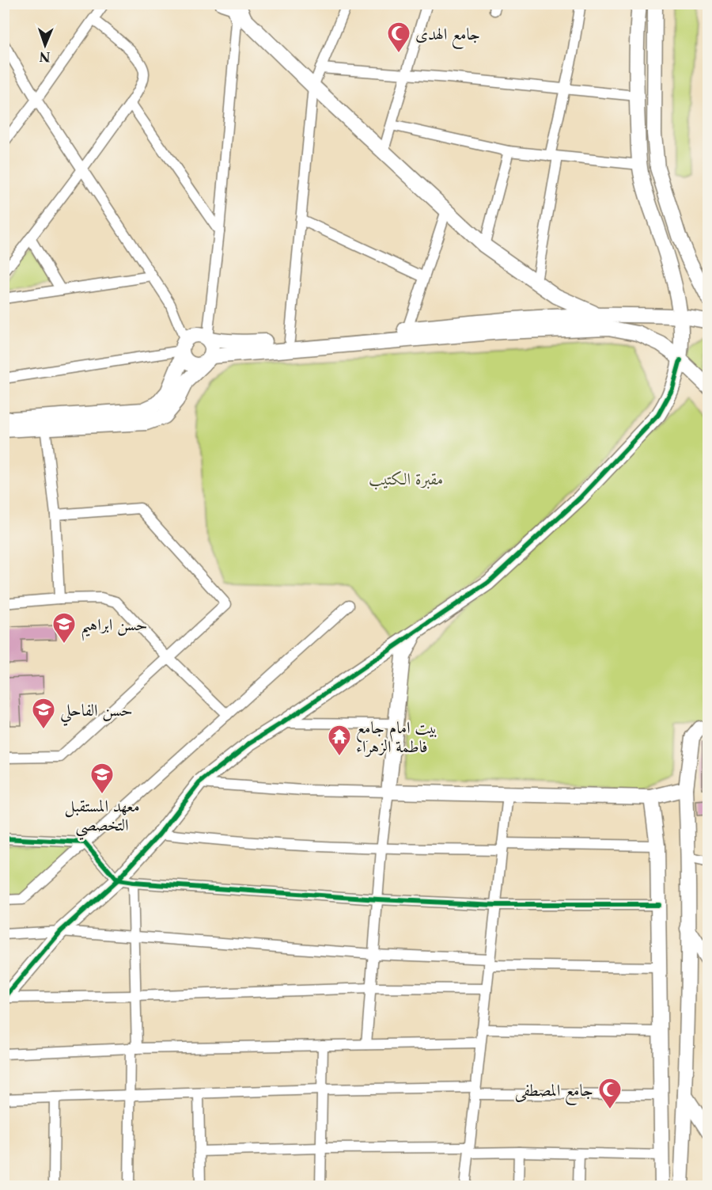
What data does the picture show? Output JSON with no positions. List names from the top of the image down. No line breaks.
{"parks":["مقبرة الكتيب"],"places":{"mosque":["جامع الهدى","جامع المصطفى"],"school or university":["حسن ابراهيم","حسن الفاحلي","معهد المستقبل التخصصي"],"temple":["بيت امام جامع فاطمة الزهراء"]},"north":"bottom"}
